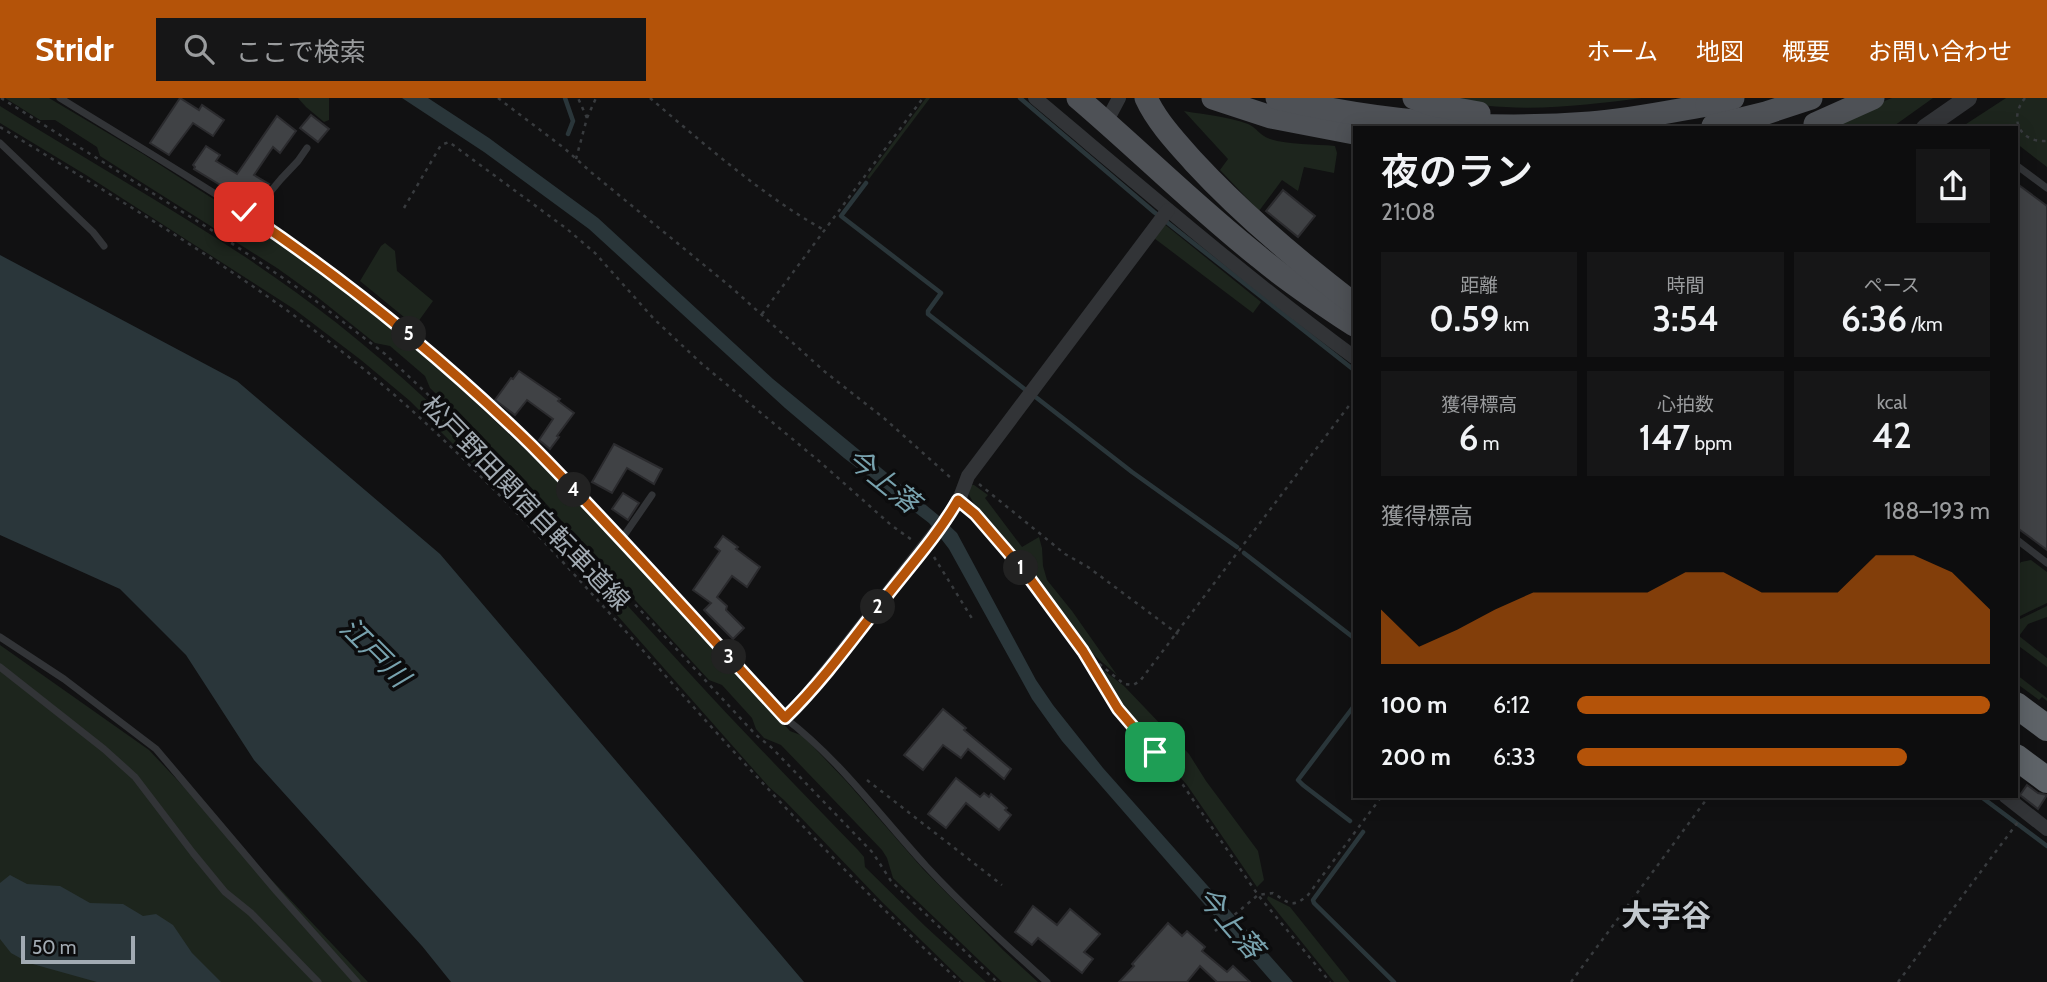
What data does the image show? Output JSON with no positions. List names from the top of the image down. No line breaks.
{"streets":{"path":["松戸野田関宿自転車道線"]},"districts":["大字谷"],"water":["今上落","江戸川"],"scale_bar":"50 m","page":{"header":"Stridr","search":"ここで検索","nav":["ホーム","地図","概要","お問い合わせ"],"heading":["夜のラン","21:08"],"stats":[["距離","0.59 km"],["時間","3:54"],["ペース","6:36 /km"],["獲得標高","6 m"],["心拍数","147 bpm"],["kcal","42"]],"pins":["5","4","1","2","3"],"chart":["獲得標高","188–193 m"],"list":[{"name":"100 m","note":"6:12"},{"name":"200 m","note":"6:33"}],"scale":"50 m"}}
